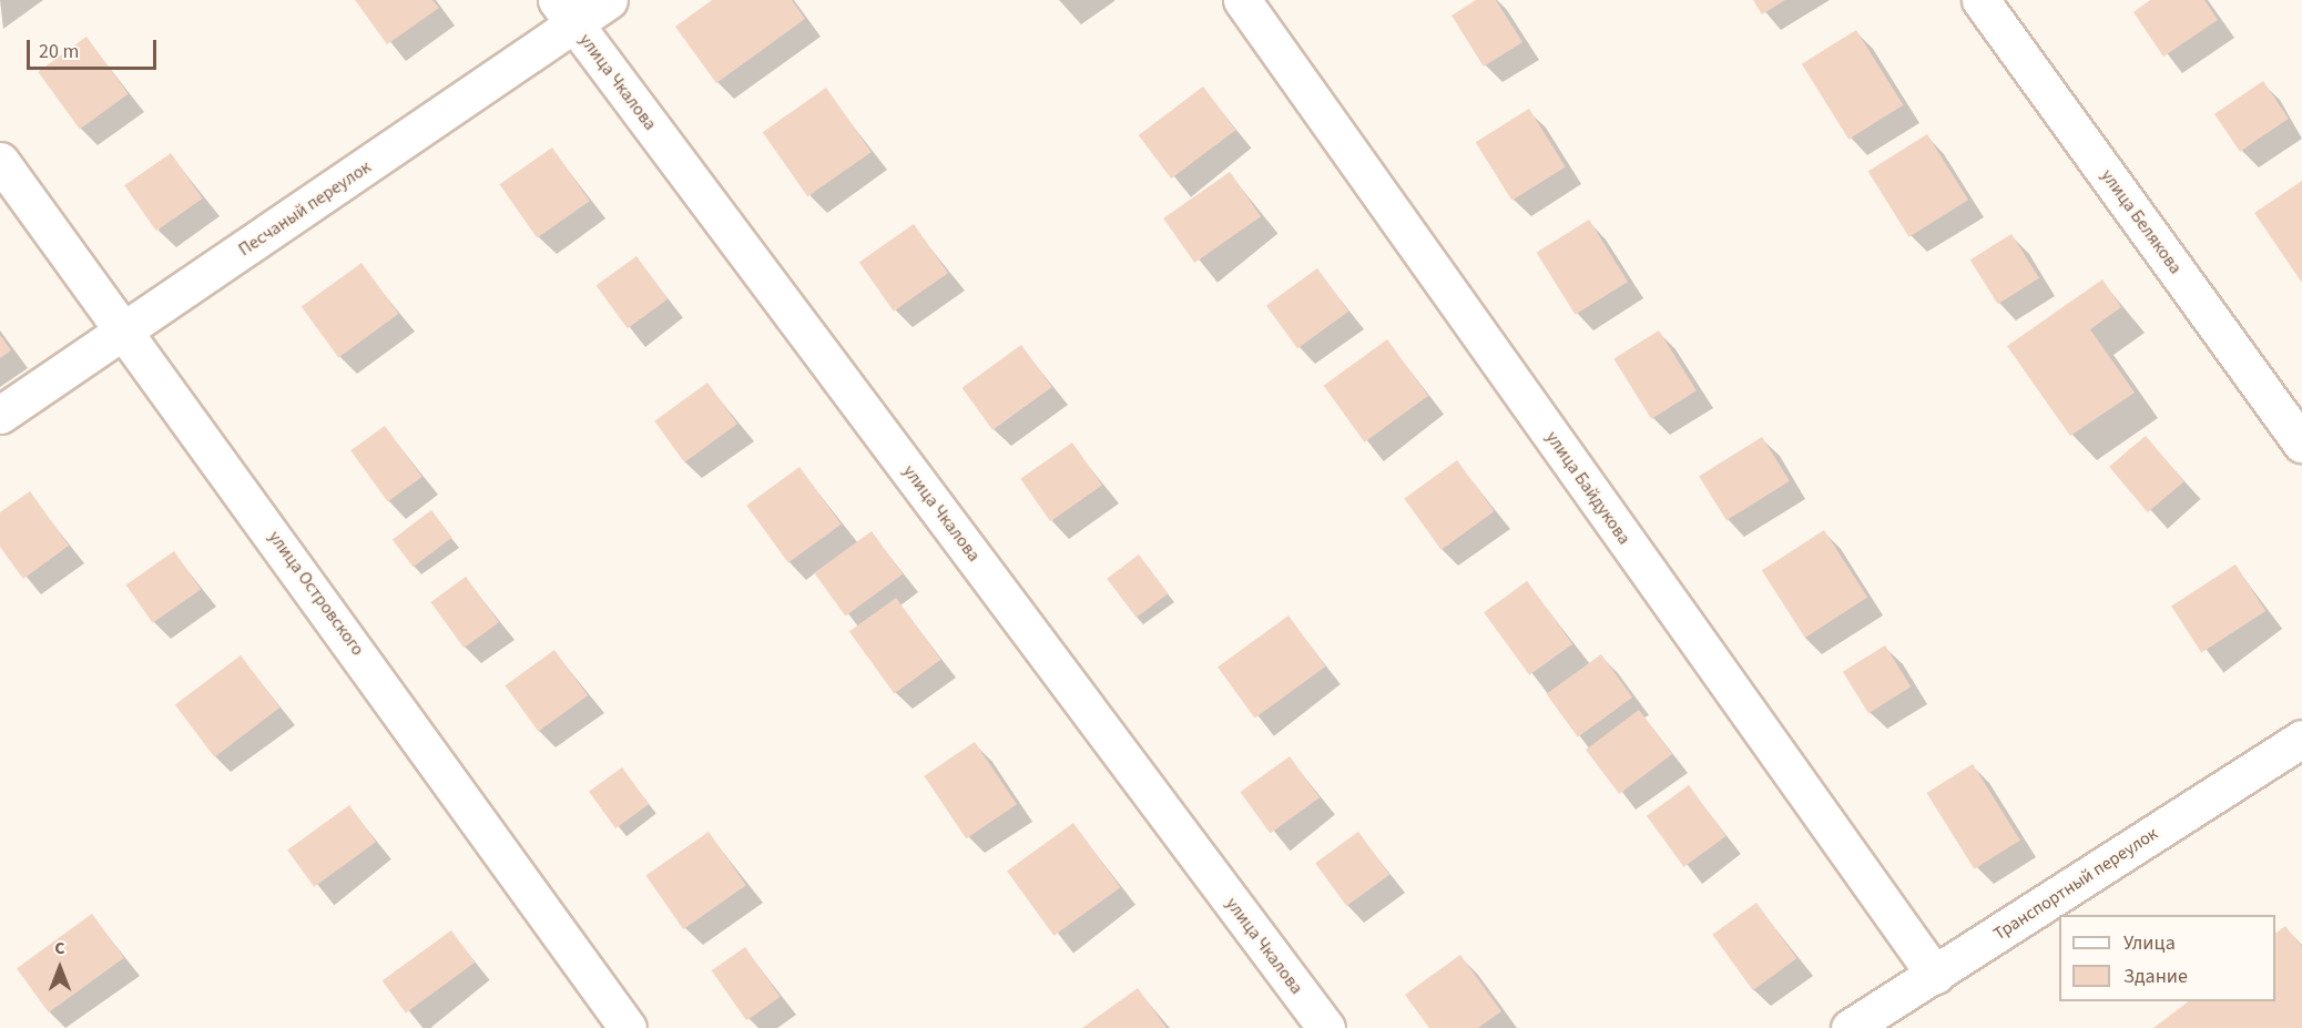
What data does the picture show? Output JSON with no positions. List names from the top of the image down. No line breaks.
{"streets":{"street":["улица Чкалова","Песчаный переулок","улица Белякова","улица Байдукова","улица Островского","Транспортный переулок"]},"crossings":[["улица Чкалова","Песчаный переулок"],["Песчаный переулок","улица Островского"],["улица Байдукова","Транспортный переулок"]],"legend":["Улица","Здание"],"scale_bar":"20 m","north":"top"}
